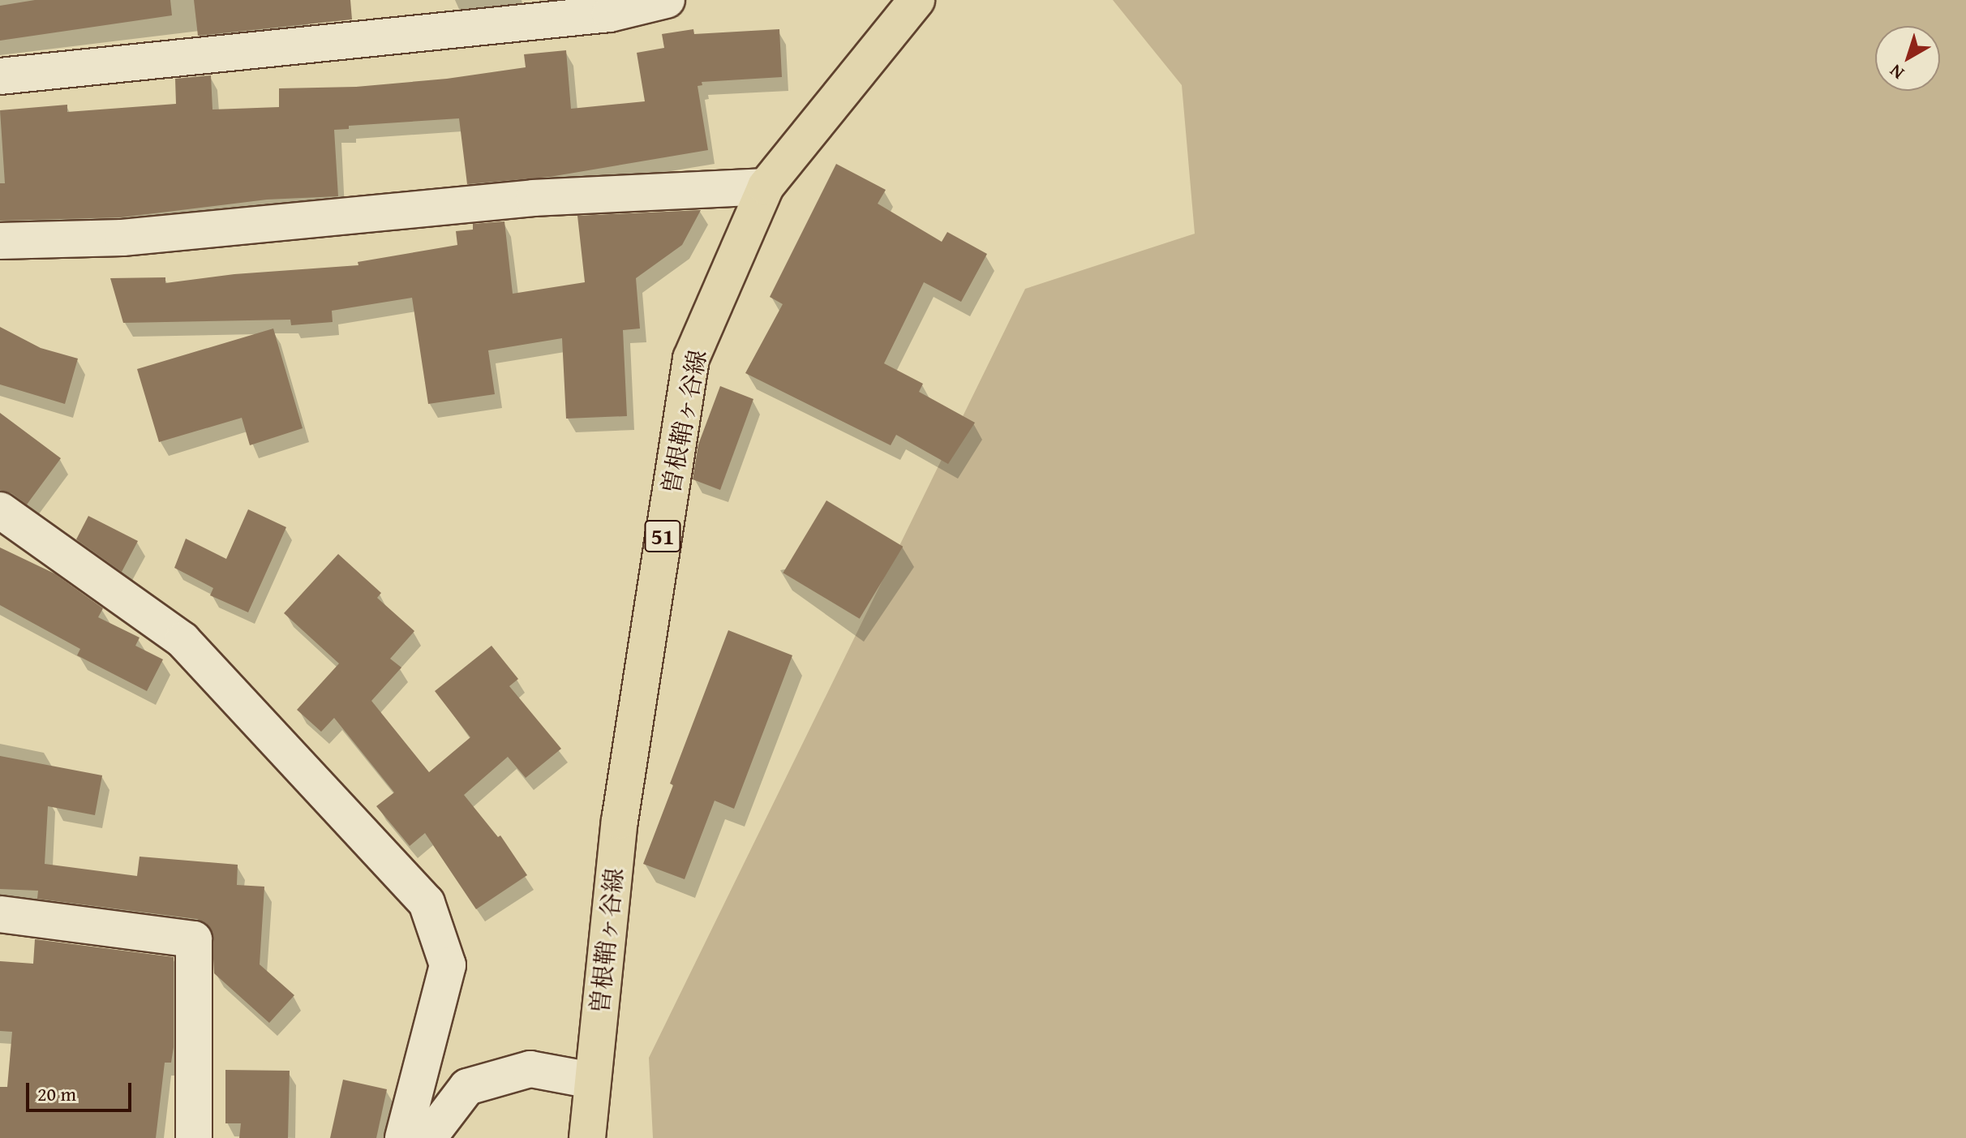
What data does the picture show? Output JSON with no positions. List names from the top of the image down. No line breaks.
{"streets":{"main road":["曽根鞘ヶ谷線","51"]},"scale_bar":"20 m","north":"bottom left"}
